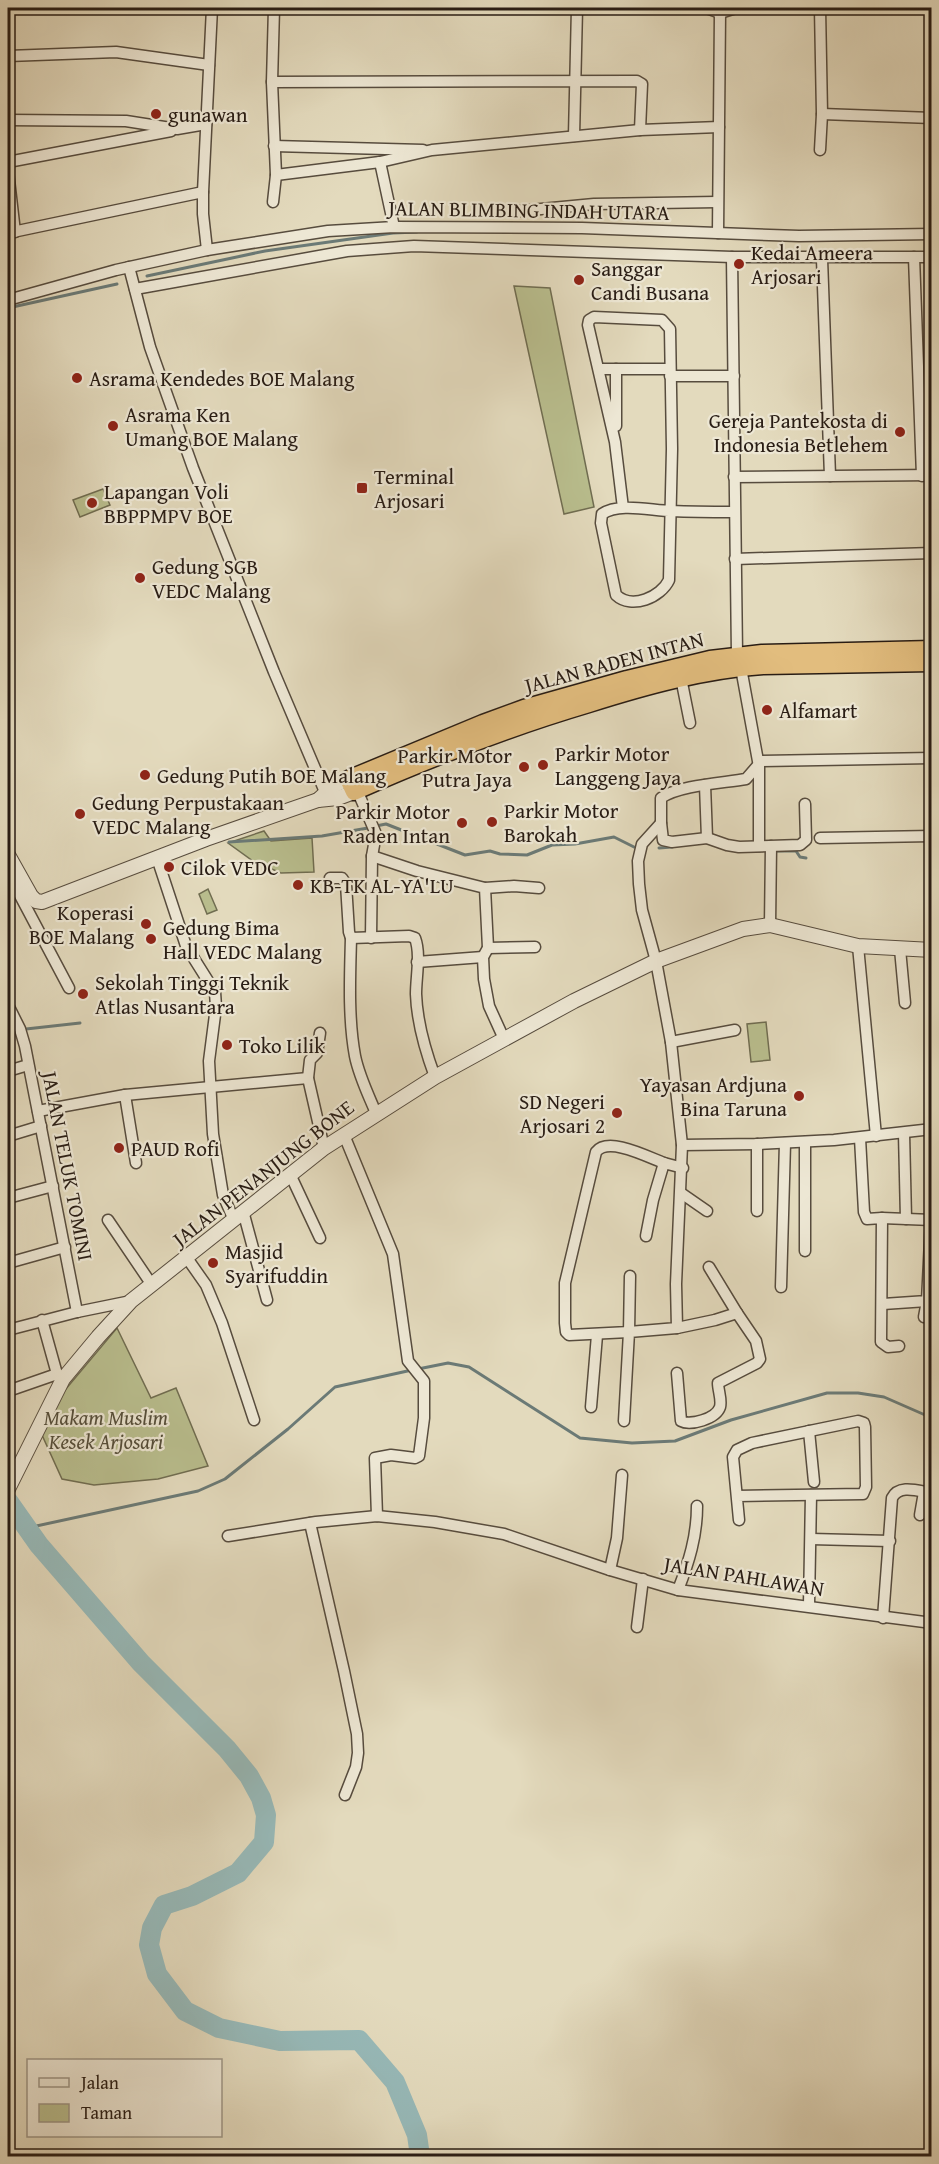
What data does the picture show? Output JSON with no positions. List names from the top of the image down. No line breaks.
{"streets":{"highway":["JALAN RADEN INTAN"],"street":["JALAN BLIMBING INDAH UTARA","JALAN TELUK TOMINI","JALAN PENANJUNG BONE","JALAN PAHLAWAN"]},"parks":["Makam Muslim Kesek Arjosari"],"places":{"other":["gunawan","Kedai Ameera Arjosari","Sanggar Candi Busana","Asrama Kendedes BOE Malang","Asrama Ken Umang BOE Malang","Gereja Pantekosta di Indonesia Betlehem","Lapangan Voli BBPPMPV BOE","Gedung SGB VEDC Malang","Alfamart","Parkir Motor Langgeng Jaya","Parkir Motor Putra Jaya","Gedung Putih BOE Malang","Gedung Perpustakaan VEDC Malang","Parkir Motor Barokah","Parkir Motor Raden Intan","Cilok VEDC","KB-TK AL-YA'LU","Koperasi BOE Malang","Gedung Bima Hall VEDC Malang","Sekolah Tinggi Teknik Atlas Nusantara","Toko Lilik","Yayasan Ardjuna Bina Taruna","SD Negeri Arjosari 2","PAUD Rofi","Masjid Syarifuddin"],"transit":["Terminal Arjosari"]},"legend":["Jalan","Taman"]}
